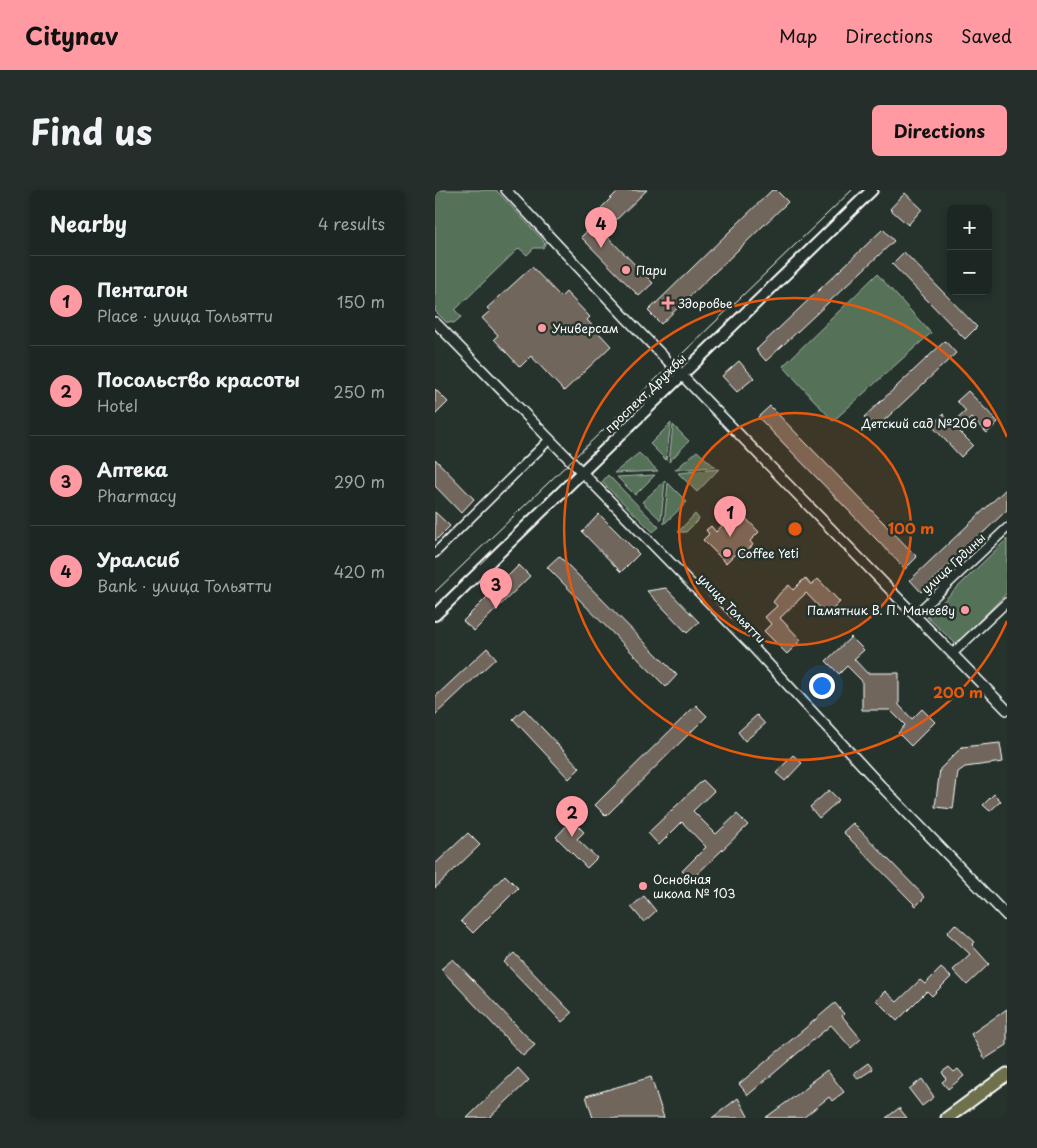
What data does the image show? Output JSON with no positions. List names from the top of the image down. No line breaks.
{"streets":{"main road":["проспект Дружбы"],"street":["улица Грдины","улица Тольятти"]},"crossings":[["проспект Дружбы","улица Тольятти"]],"places":{"other":["Пари","Универсам","Детский сад №206","Coffee Yeti","Памятник В. П. Манееву","Основная школа № 103"],"health":["Здоровье"]},"page":{"header":"Citynav","nav":["Map","Directions","Saved"],"title":"Find us","buttons":"Directions","heading":["Nearby","4 results"],"map_buttons":["+","−"],"pins":["4","1","3","2"],"list":[{"mark":"1","name":"Пентагон","note":"Place · улица Тольятти","value":"150 m"},{"mark":"2","name":"Посольство красоты","note":"Hotel","value":"250 m"},{"mark":"3","name":"Аптека","note":"Pharmacy","value":"290 m"},{"mark":"4","name":"Уралсиб","note":"Bank · улица Тольятти","value":"420 m"}]},"rings":["100 m","200 m"]}
